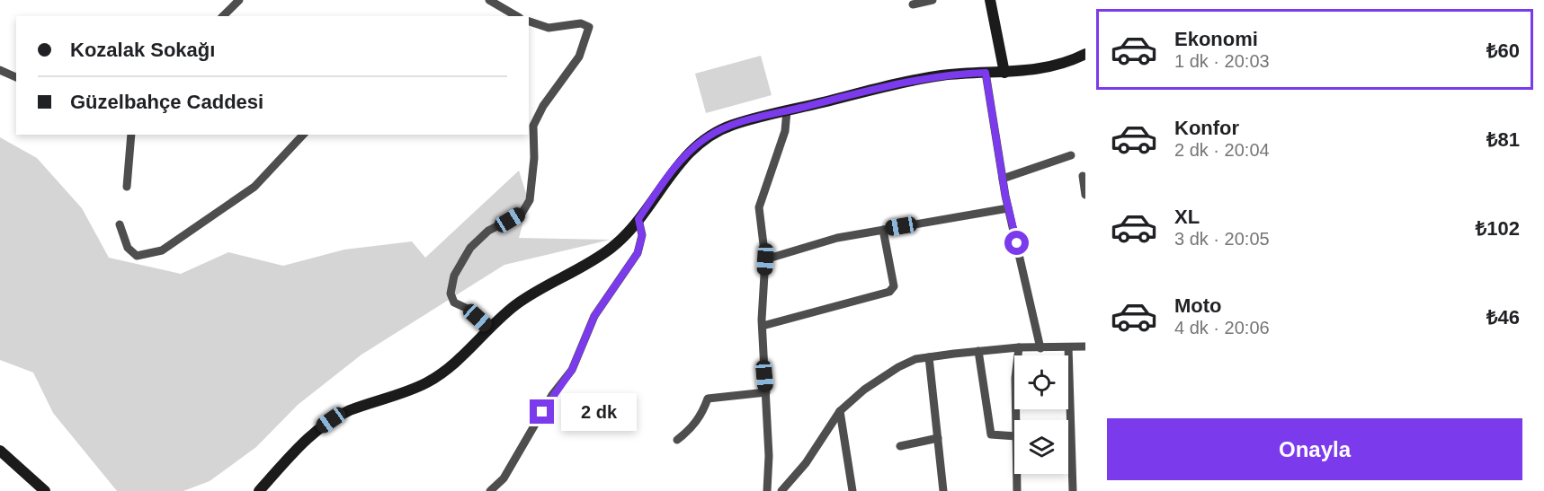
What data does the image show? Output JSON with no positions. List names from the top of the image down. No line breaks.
{"page":{"list":[{"name":"Ekonomi","note":"1 dk · 20:03","value":"₺60"},{"name":"Konfor","note":"2 dk · 20:04","value":"₺81"},{"name":"XL","note":"3 dk · 20:05","value":"₺102"},{"name":"Moto","note":"4 dk · 20:06","value":"₺46"}],"banner":["Kozalak Sokağı","Güzelbahçe Caddesi"],"bubble":"2 dk","buttons":"Onayla"}}
